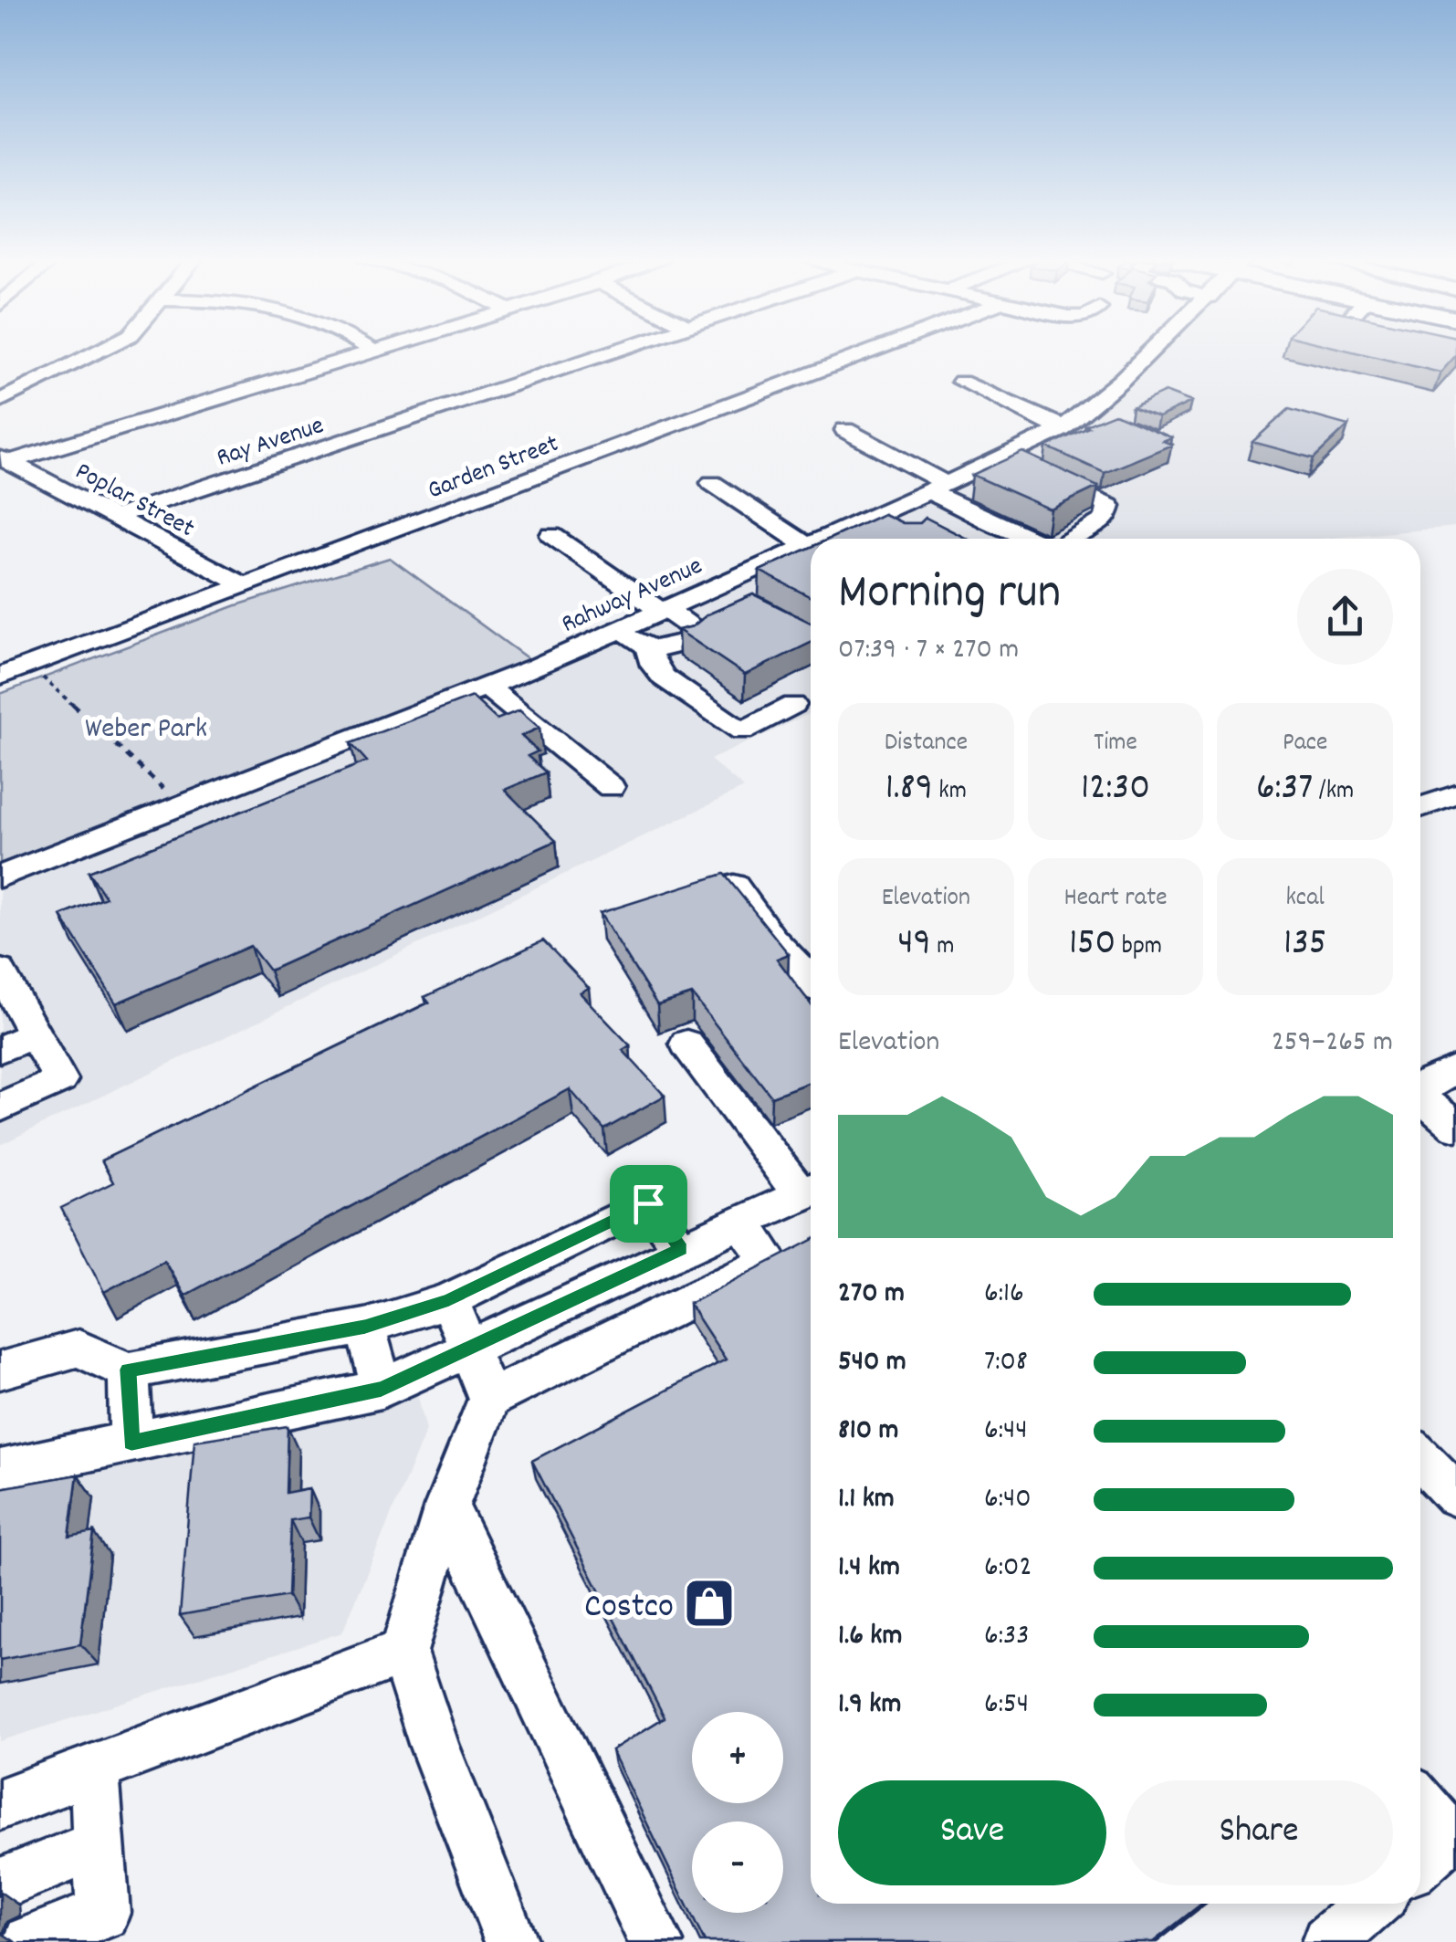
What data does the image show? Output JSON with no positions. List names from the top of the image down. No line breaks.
{"streets":{"street":["Ray Avenue","Garden Street","Poplar Street","Rahway Avenue"]},"crossings":[["Ray Avenue","Poplar Street"],["Garden Street","Poplar Street"]],"parks":["Weber Park"],"places":{"shop":["Costco"]},"page":{"heading":["Morning run","07:39 · 7 × 270 m"],"stats":[["Distance","1.89 km"],["Time","12:30"],["Pace","6:37 /km"],["Elevation","49 m"],["Heart rate","150 bpm"],["kcal","135"]],"chart":["Elevation","259–265 m"],"list":[{"name":"270 m","note":"6:16"},{"name":"540 m","note":"7:08"},{"name":"810 m","note":"6:44"},{"name":"1.1 km","note":"6:40"},{"name":"1.4 km","note":"6:02"},{"name":"1.6 km","note":"6:33"},{"name":"1.9 km","note":"6:54"}],"map_buttons":["+","−"],"buttons":["Save","Share"]}}
